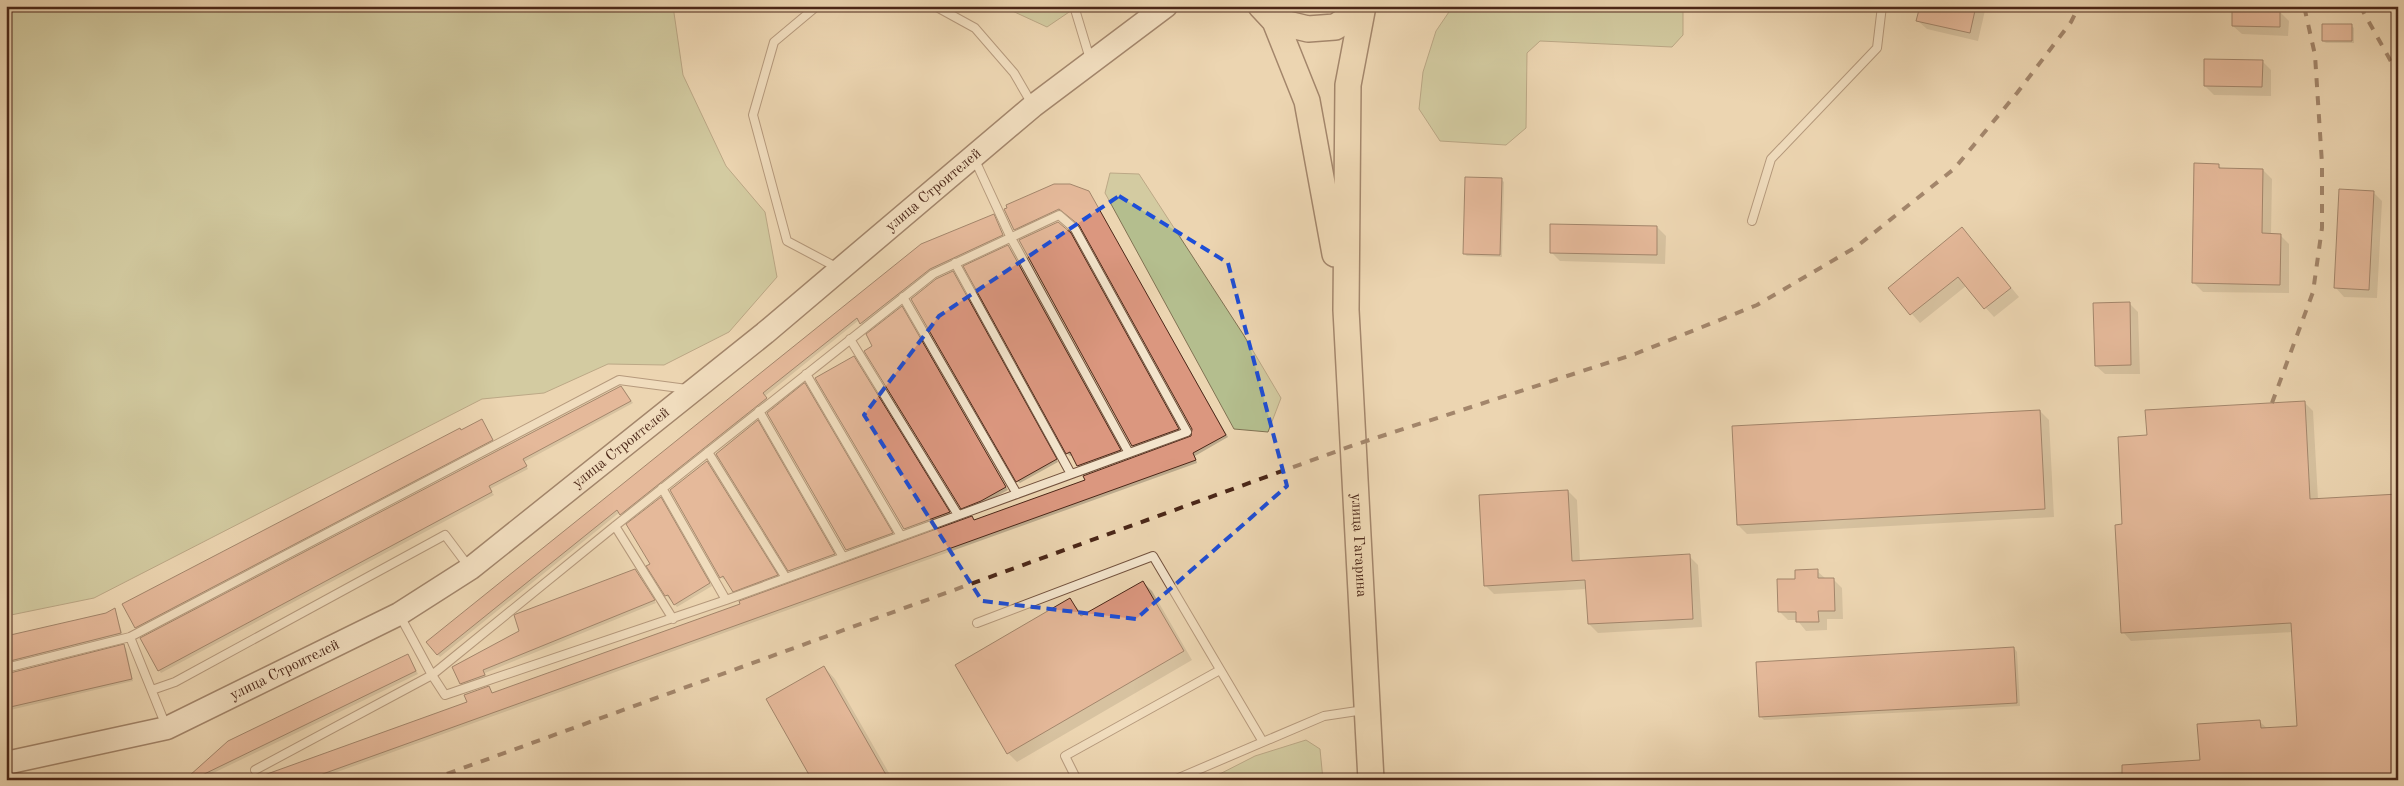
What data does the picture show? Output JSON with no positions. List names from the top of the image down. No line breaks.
{"streets":{"main road":["улица Строителей","улица Гагарина"]}}
